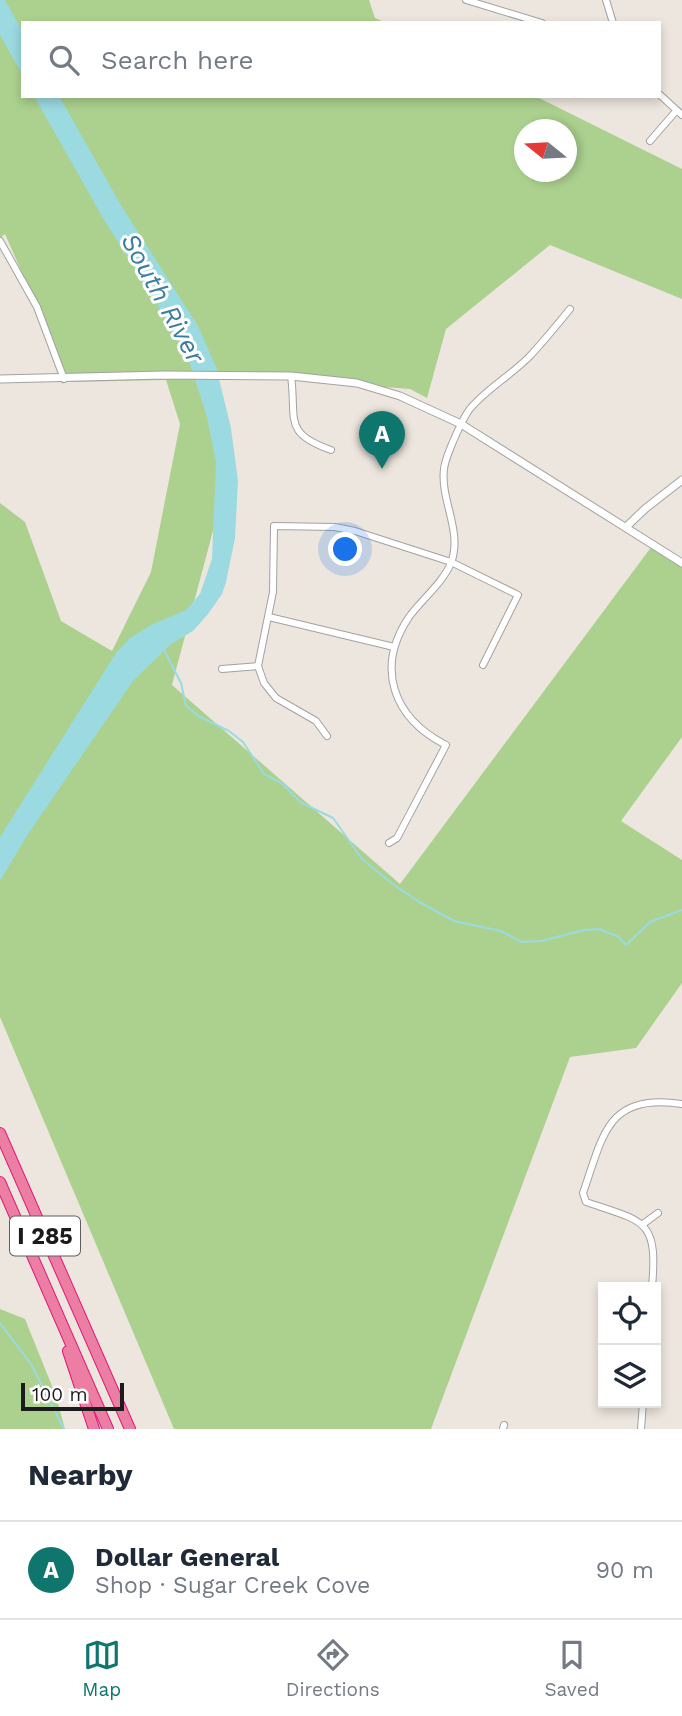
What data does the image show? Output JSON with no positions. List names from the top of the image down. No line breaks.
{"streets":{"highway":["I 285"]},"water":["South River"],"scale_bar":"100 m","north":"left","page":{"search":"Search here","pins":"A","scale":"100 m","heading":"Nearby","list":[{"mark":"A","name":"Dollar General","note":"Shop · Sugar Creek Cove","value":"90 m"}],"nav":["Map","Directions","Saved"]}}
